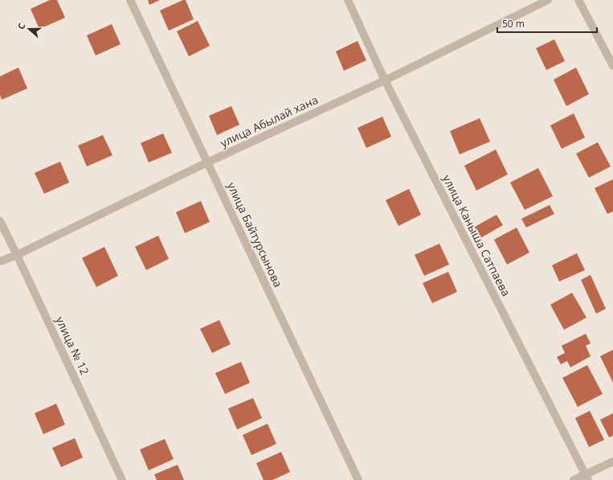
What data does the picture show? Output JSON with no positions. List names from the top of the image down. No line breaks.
{"streets":{"street":["улица Абылай хана","улица Байтурсынова","улица Каныша Сатпаева","улица № 12"]},"crossings":[["улица Абылай хана","улица Байтурсынова"],["улица Абылай хана","улица Каныша Сатпаева"],["улица Абылай хана","улица № 12"]],"scale_bar":"50 m","north":"left"}
